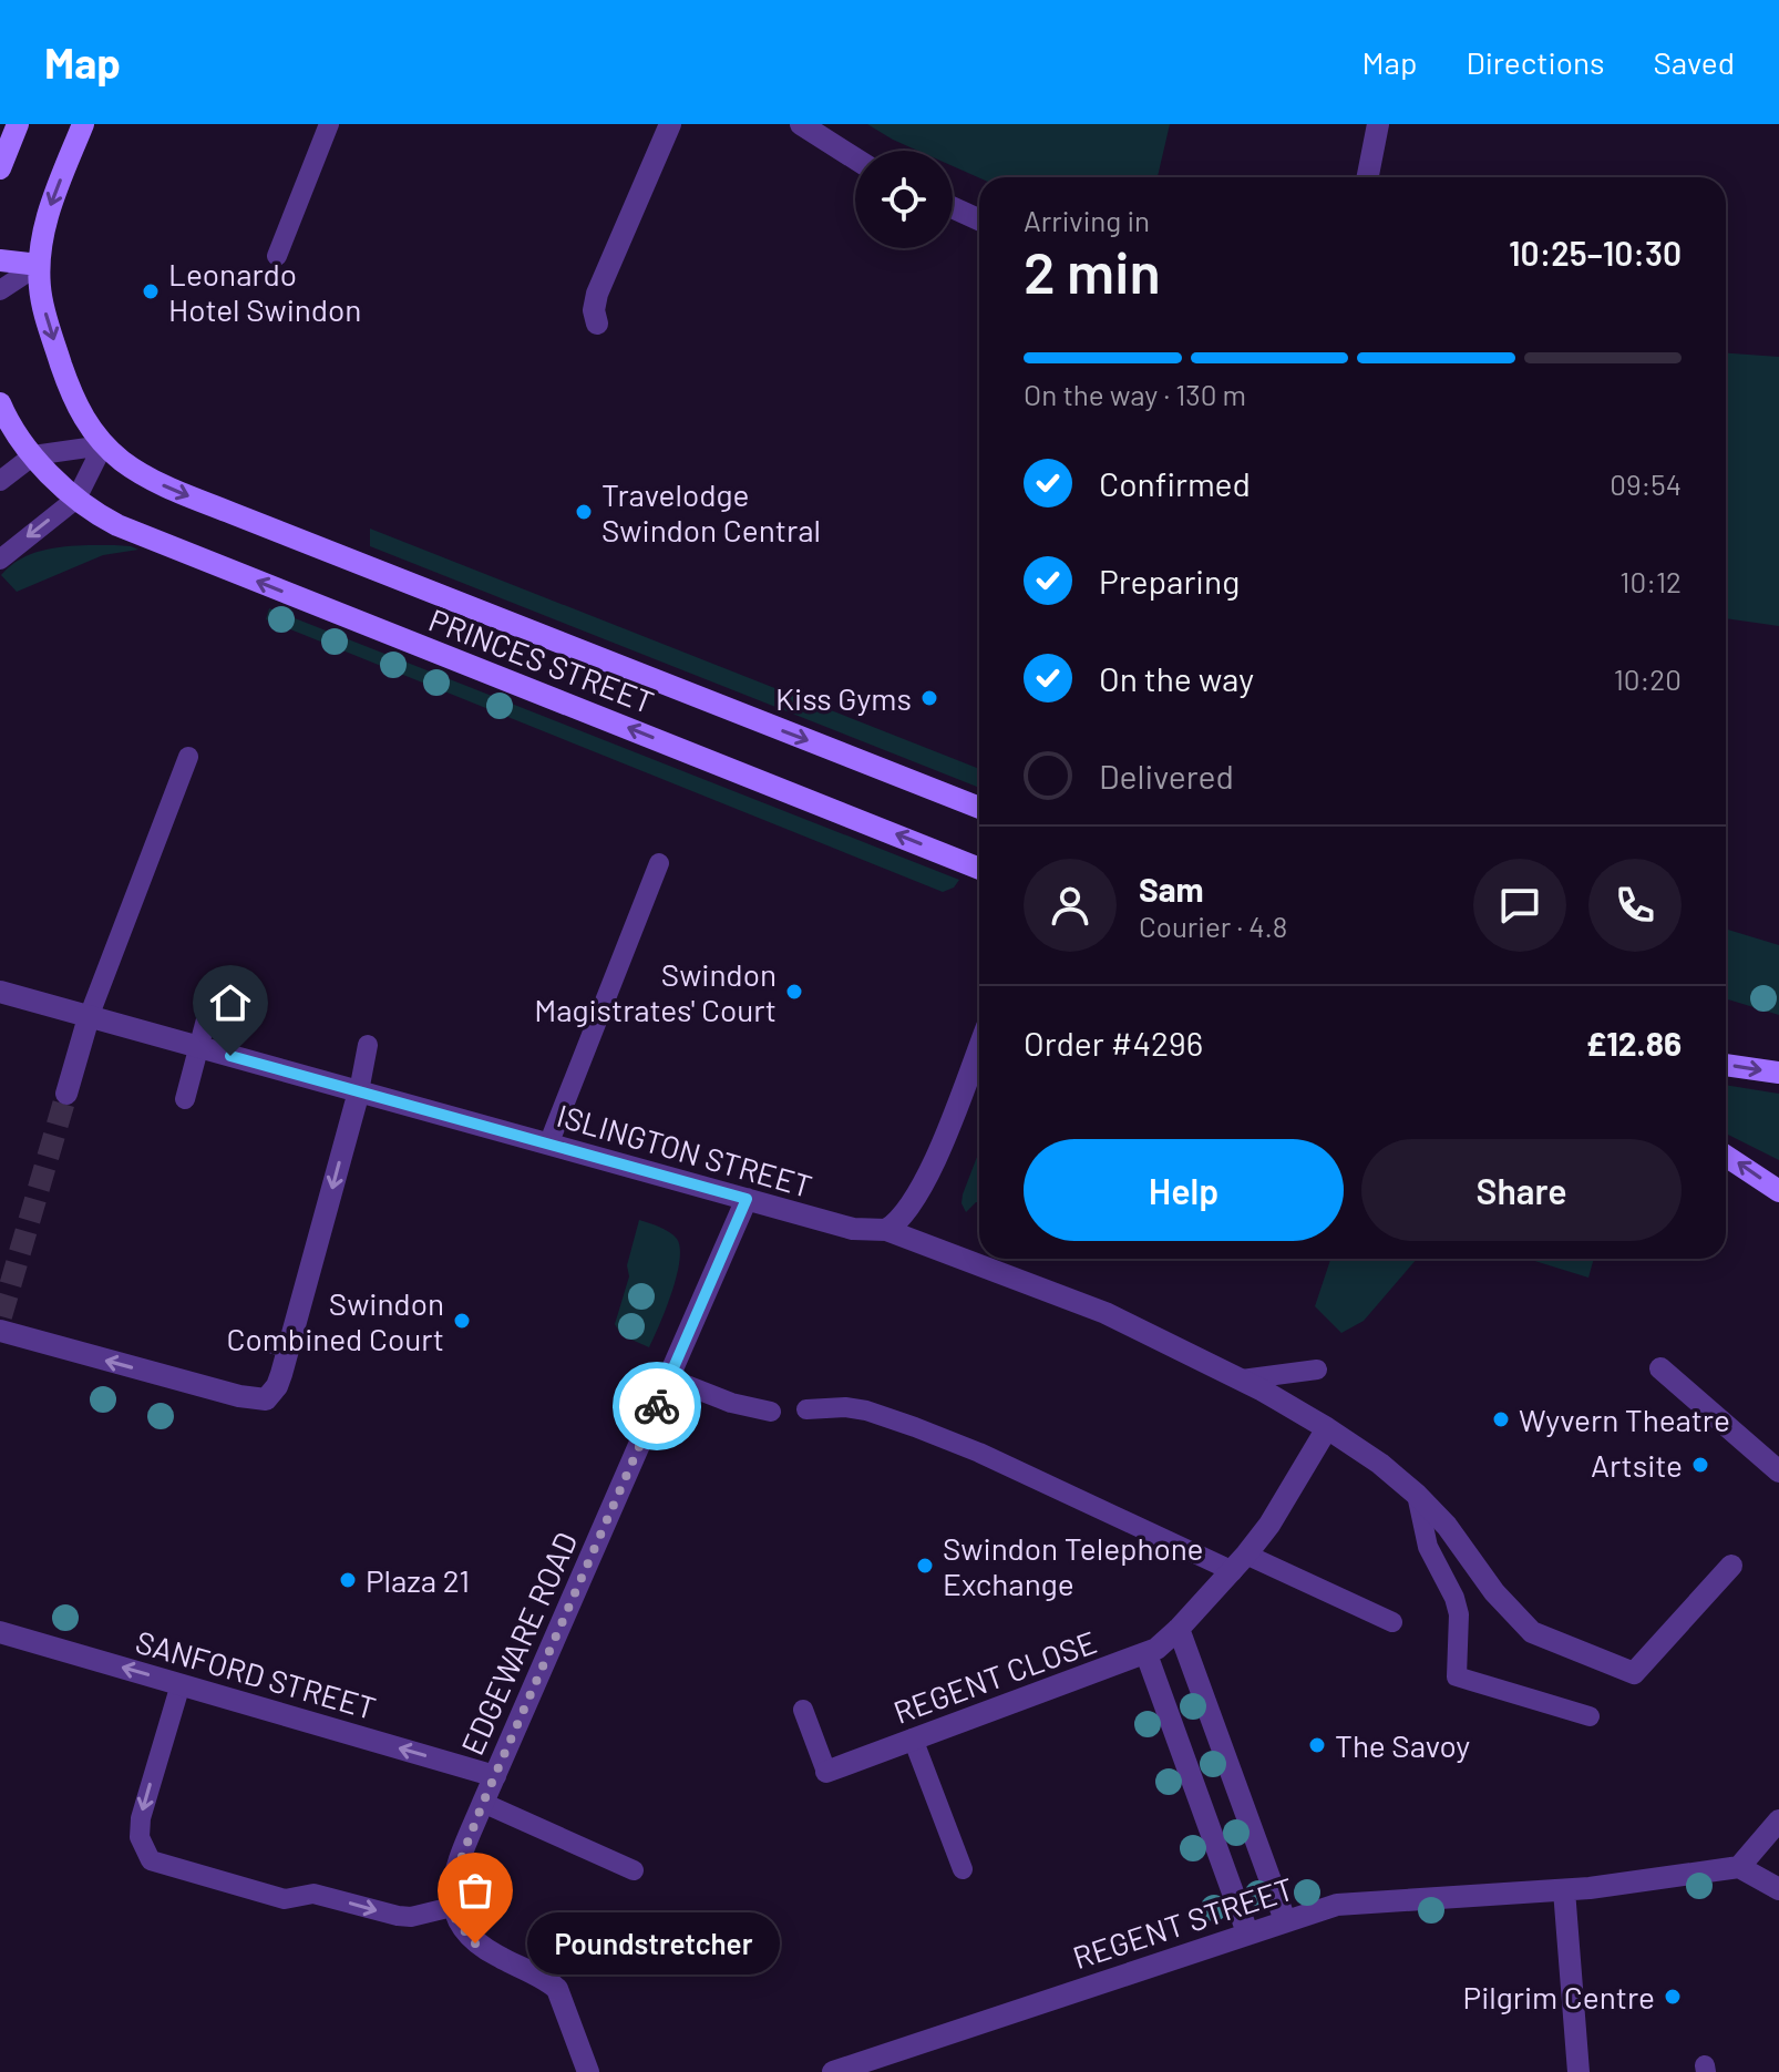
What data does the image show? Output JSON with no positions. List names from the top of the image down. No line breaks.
{"streets":{"street":["PRINCES STREET","ISLINGTON STREET","EDGEWARE ROAD","SANFORD STREET","REGENT CLOSE","REGENT STREET"]},"crossings":[["ISLINGTON STREET","EDGEWARE ROAD"],["ISLINGTON STREET","REGENT CLOSE"],["EDGEWARE ROAD","SANFORD STREET"]],"one_way":["SANFORD STREET"],"places":["Leonardo Hotel Swindon","Travelodge Swindon Central","Kiss Gyms","Swindon Magistrates' Court","Swindon Combined Court","Wyvern Theatre","Artsite","Swindon Telephone Exchange","Plaza 21","The Savoy","Poundstretcher","Pilgrim Centre"],"page":{"header":"Map","nav":["Map","Directions","Saved"],"heading":["2 min","Arriving in","10:25–10:30"],"panel":["Sam","Courier · 4.8","Order #4296","£12.86"],"bar":"On the way · 130 m","list":[["Confirmed","09:54"],["Preparing","10:12"],["On the way","10:20"],"Delivered"],"buttons":["Help","Share"],"bubble":"Poundstretcher"}}
